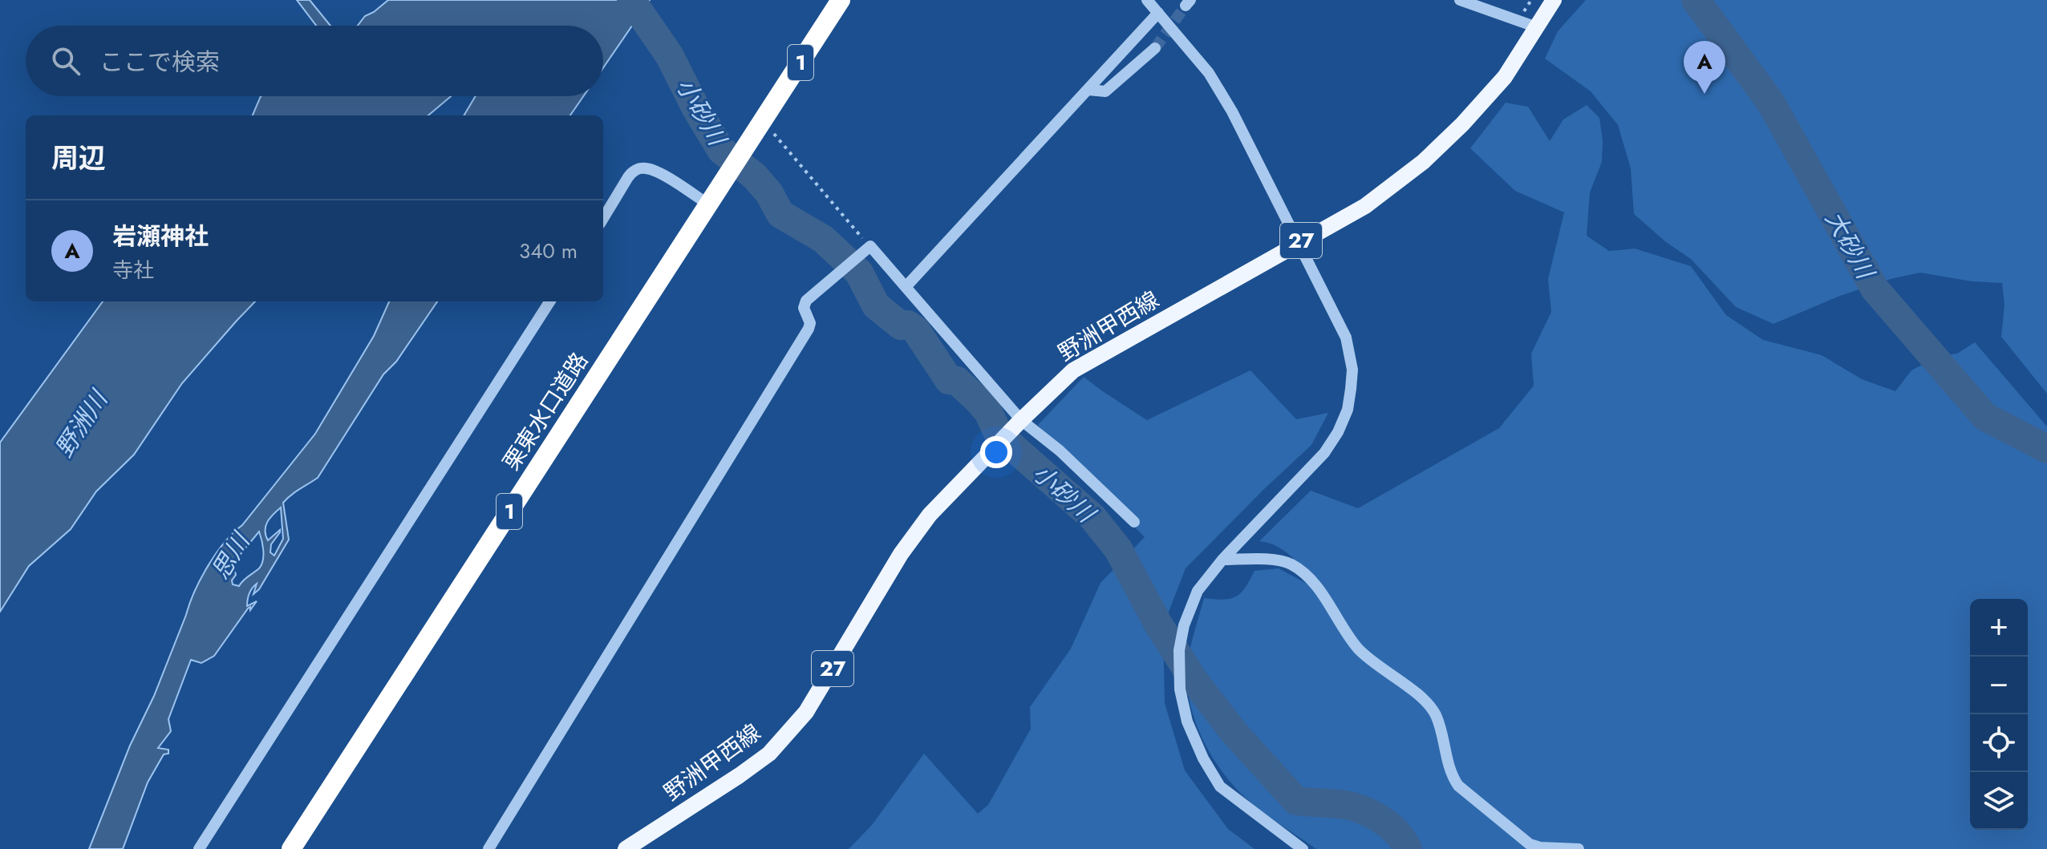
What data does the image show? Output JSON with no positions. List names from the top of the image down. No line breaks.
{"streets":{"highway":["1","栗東水口道路"],"main road":["27","野洲甲西線"]},"water":["小砂川","大砂川","野洲川","思川"],"page":{"search":"ここで検索","pins":"A","heading":"周辺","list":[{"mark":"A","name":"岩瀬神社","note":"寺社","value":"340 m"}],"map_buttons":["+","−"]}}
